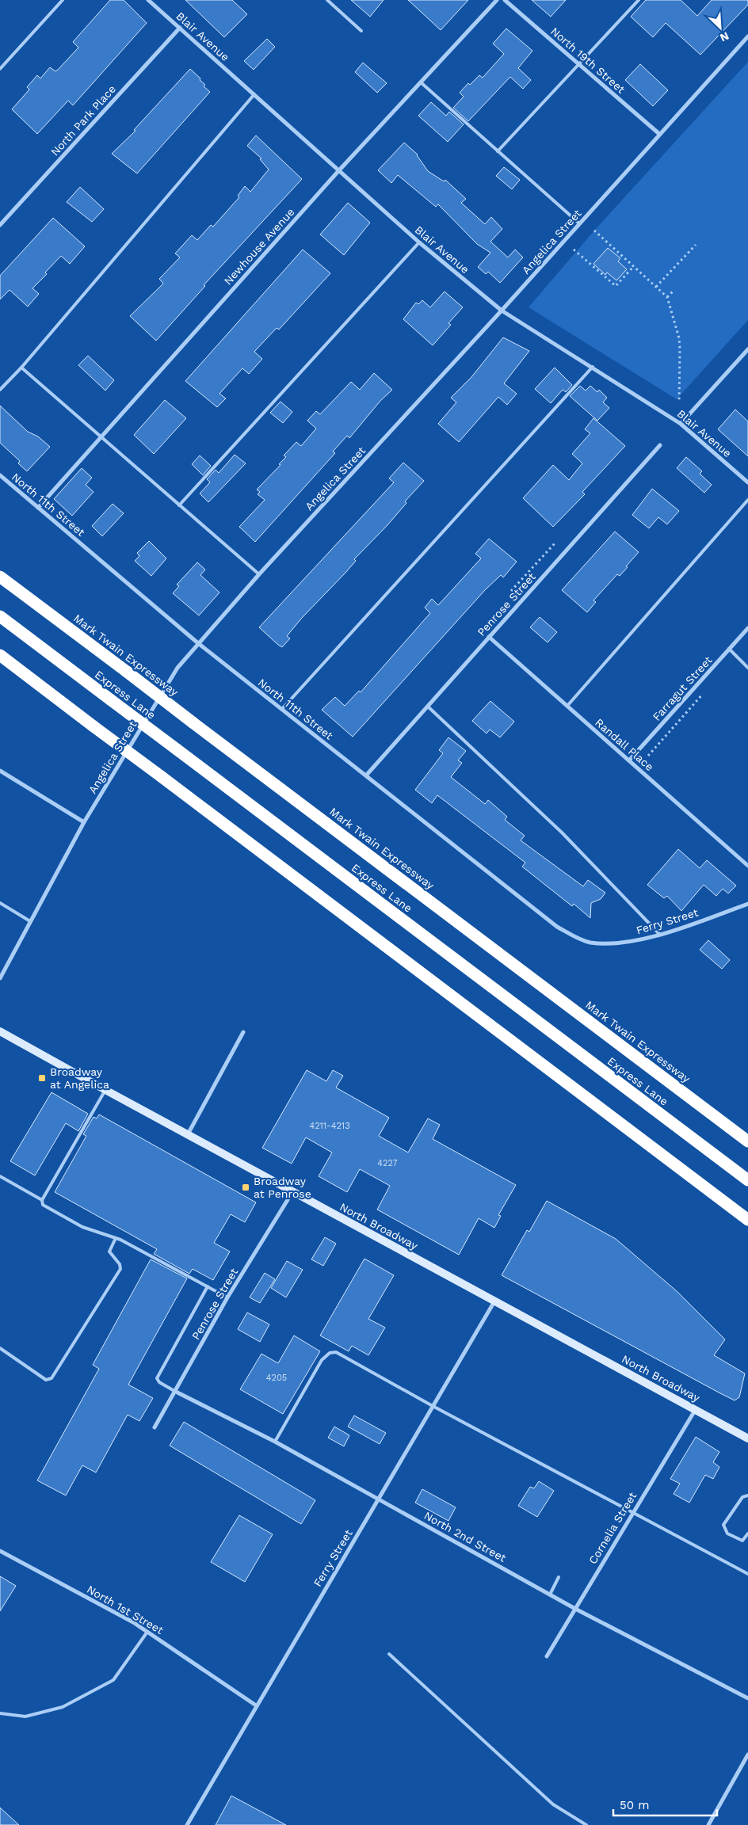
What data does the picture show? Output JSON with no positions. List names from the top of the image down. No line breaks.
{"streets":{"highway":["Mark Twain Expressway","Express Lane"],"main road":["North Broadway"],"street":["Blair Avenue","North 19th Street","North Park Place","Angelica Street","Newhouse Avenue","North 11th Street","Penrose Street","Farragut Street","Randall Place","Ferry Street","Cornelia Street","North 2nd Street","North 1st Street"]},"crossings":[["Blair Avenue","North Park Place"],["Blair Avenue","Angelica Street"],["Blair Avenue","Newhouse Avenue"],["North 19th Street","Angelica Street"],["Angelica Street","North 11th Street"],["Newhouse Avenue","North 11th Street"],["North 11th Street","Penrose Street"],["North 11th Street","Ferry Street"],["Penrose Street","Randall Place"],["Penrose Street","North Broadway"],["Penrose Street","North 2nd Street"],["Farragut Street","Randall Place"],["Ferry Street","North Broadway"],["Ferry Street","North 2nd Street"],["Ferry Street","North 1st Street"],["North Broadway","Cornelia Street"],["Cornelia Street","North 2nd Street"]],"places":{"transit":["Broadway at Angelica","Broadway at Penrose"]},"house_numbers":["4211-4213","4227","4205"],"scale_bar":"50 m","north":"bottom right"}
